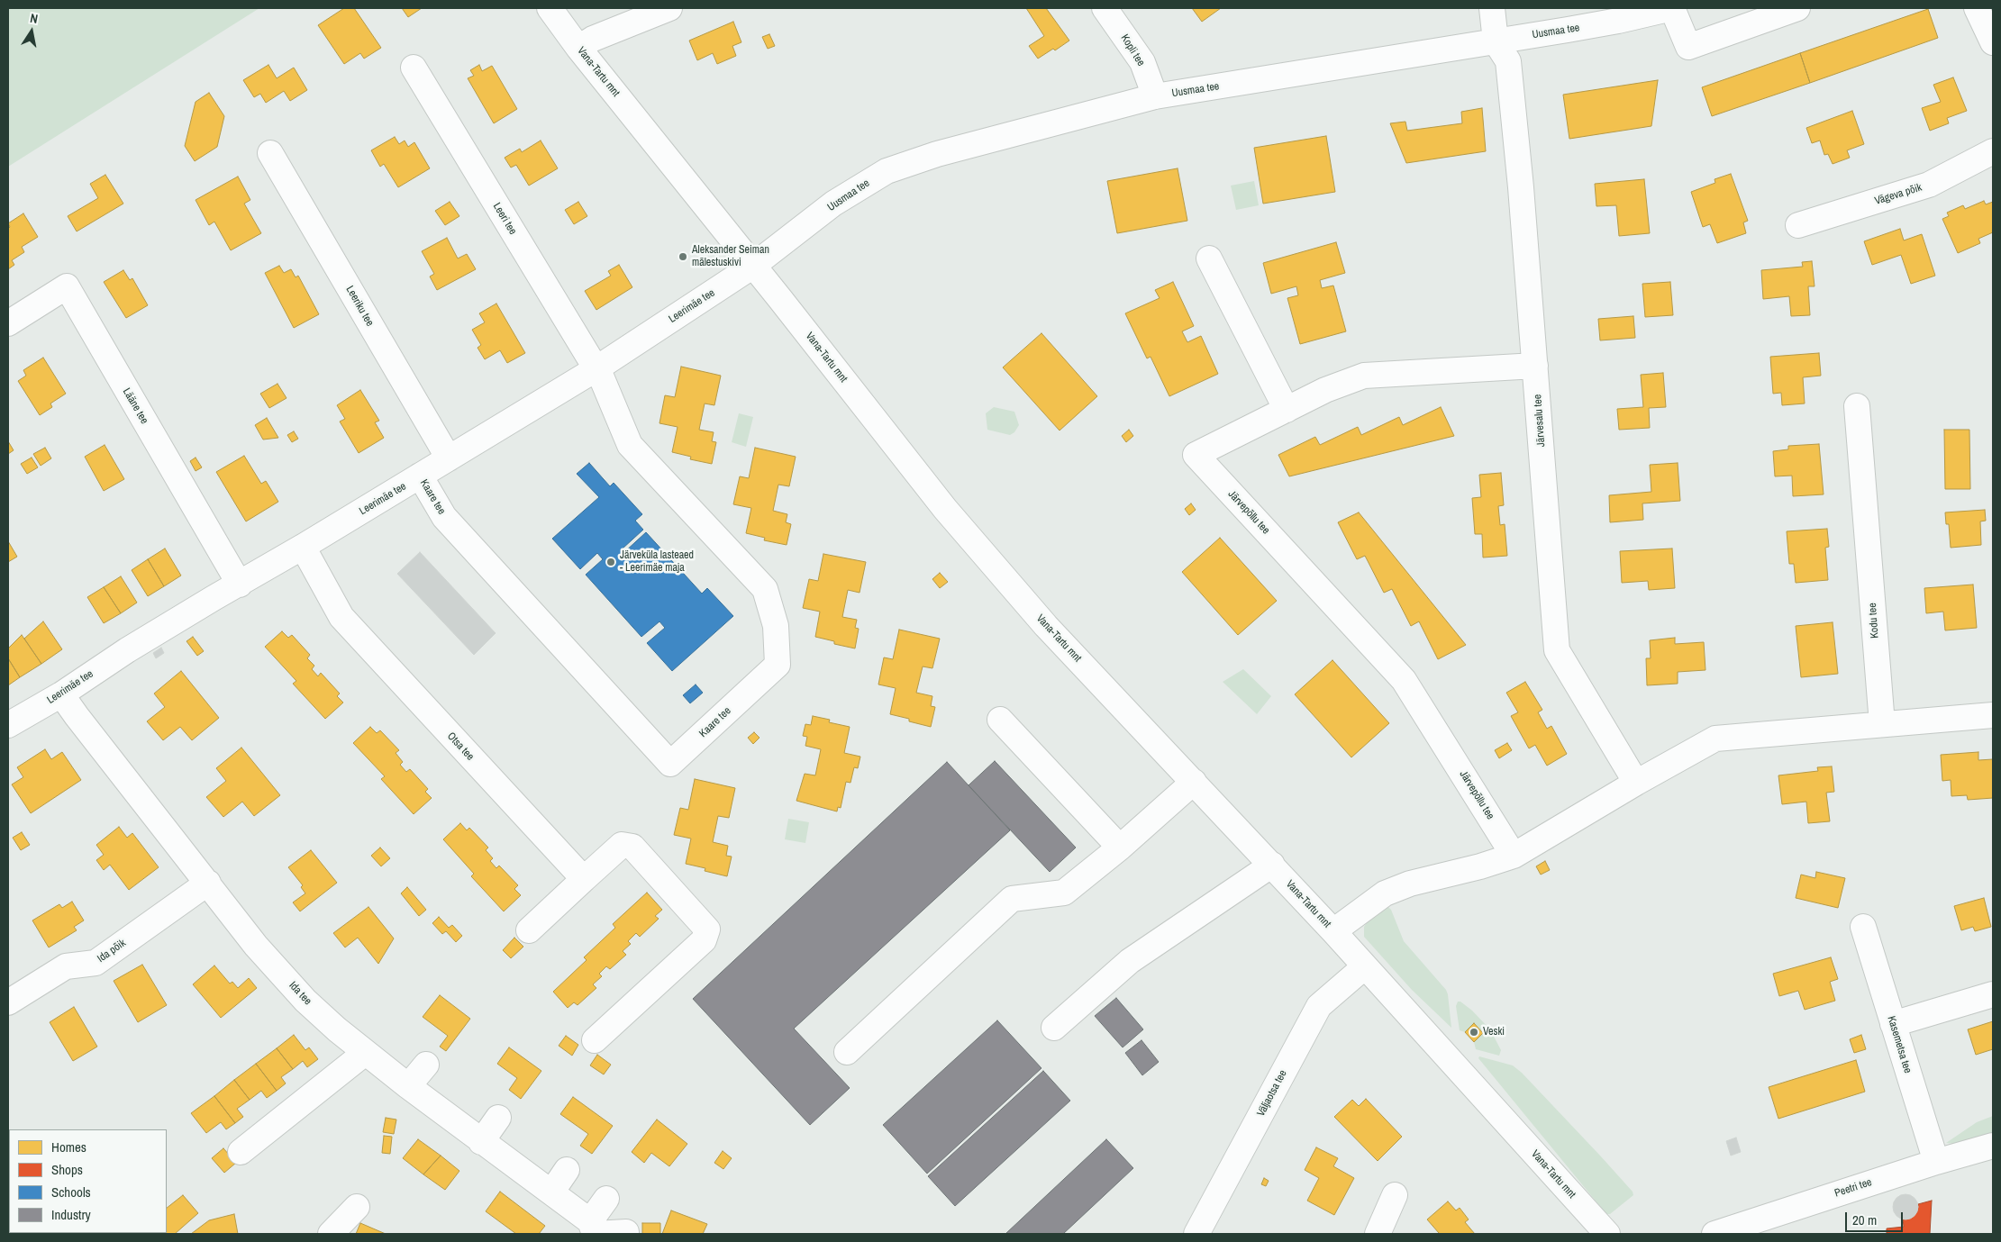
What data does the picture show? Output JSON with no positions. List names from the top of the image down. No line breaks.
{"streets":{"street":["Uusmaa tee","Kopli tee","Vana-Tartu mnt","Vägeva põik","Leeri tee","Leeriku tee","Leerimäe tee","Lääne tee","Järvesalu tee","Kaare tee","Järvepõllu tee","Kodu tee","Otsa tee","Ida põik","Ida tee","Kasemetsa tee","Väljaotsa tee","Peetri tee"]},"crossings":[["Uusmaa tee","Kopli tee"],["Uusmaa tee","Vana-Tartu mnt"],["Uusmaa tee","Leerimäe tee"],["Uusmaa tee","Järvesalu tee"],["Vana-Tartu mnt","Leerimäe tee"],["Vana-Tartu mnt","Väljaotsa tee"],["Leeri tee","Leerimäe tee"],["Leeri tee","Kaare tee"],["Leeriku tee","Leerimäe tee"],["Leerimäe tee","Lääne tee"],["Leerimäe tee","Kaare tee"],["Leerimäe tee","Otsa tee"],["Leerimäe tee","Ida tee"],["Järvesalu tee","Järvepõllu tee"],["Ida põik","Ida tee"],["Kasemetsa tee","Peetri tee"]],"places":["Aleksander Seiman mälestuskivi","Järveküla lasteaed - Leerimäe maja","Veski"],"legend":["Homes","Shops","Schools","Industry"],"scale_bar":"20 m","north":"top"}
